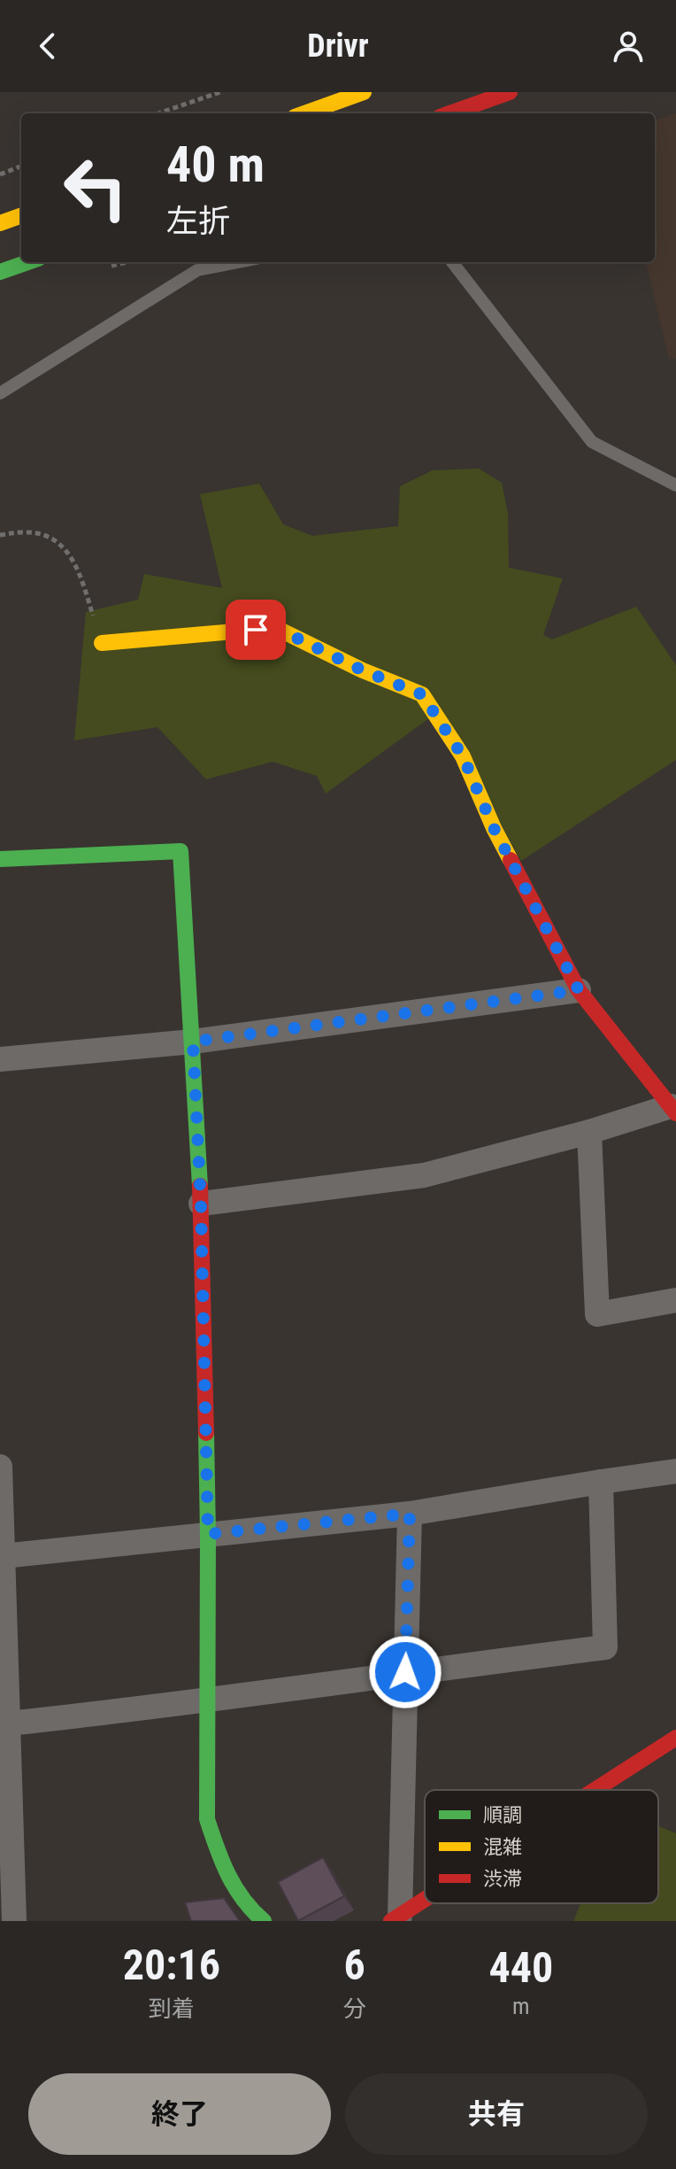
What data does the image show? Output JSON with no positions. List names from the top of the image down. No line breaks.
{"legend":["順調","混雑","渋滞"],"page":{"header":"Drivr","turn":["40 m","左折"],"eta":["20:16","到着","6","分","440","m"],"buttons":["終了","共有"]}}
